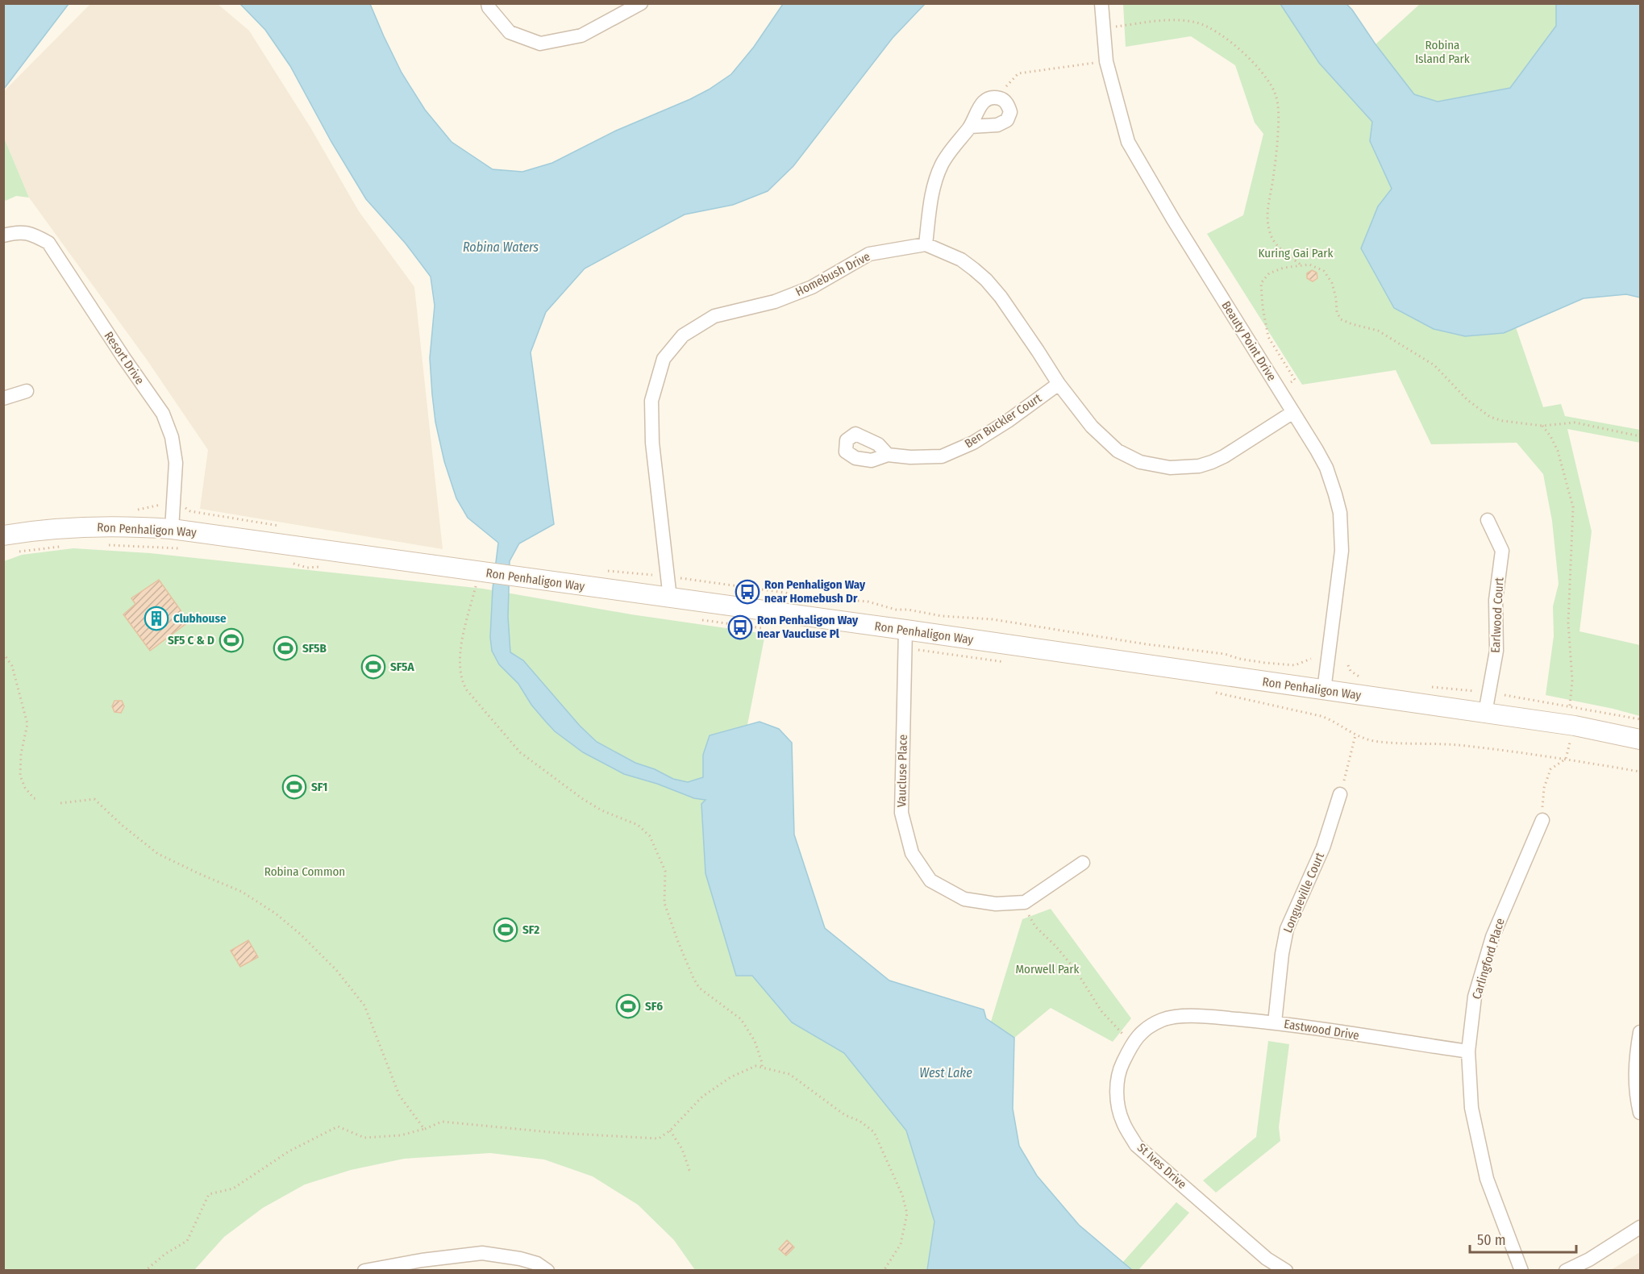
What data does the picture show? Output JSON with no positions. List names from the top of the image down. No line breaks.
{"streets":{"street":["Homebush Drive","Beauty Point Drive","Resort Drive","Ben Buckler Court","Ron Penhaligon Way","Earlwood Court","Vaucluse Place","Longueville Court","Carlingford Place","Eastwood Drive","St Ives Drive"]},"crossings":[["Homebush Drive","Ron Penhaligon Way"],["Beauty Point Drive","Ron Penhaligon Way"],["Resort Drive","Ron Penhaligon Way"],["Ron Penhaligon Way","Earlwood Court"],["Ron Penhaligon Way","Vaucluse Place"],["Longueville Court","Eastwood Drive"],["Carlingford Place","Eastwood Drive"],["Eastwood Drive","St Ives Drive"]],"water":["Robina Waters","West Lake"],"parks":["Robina Island Park","Kuring Gai Park","Robina Common","Morwell Park"],"places":{"bus stop":["Ron Penhaligon Way near Homebush Dr","Ron Penhaligon Way near Vaucluse Pl"],"building":["Clubhouse"],"sports":["SF5 C & D","SF5B","SF5A","SF1","SF2","SF6"]},"scale_bar":"50 m"}
